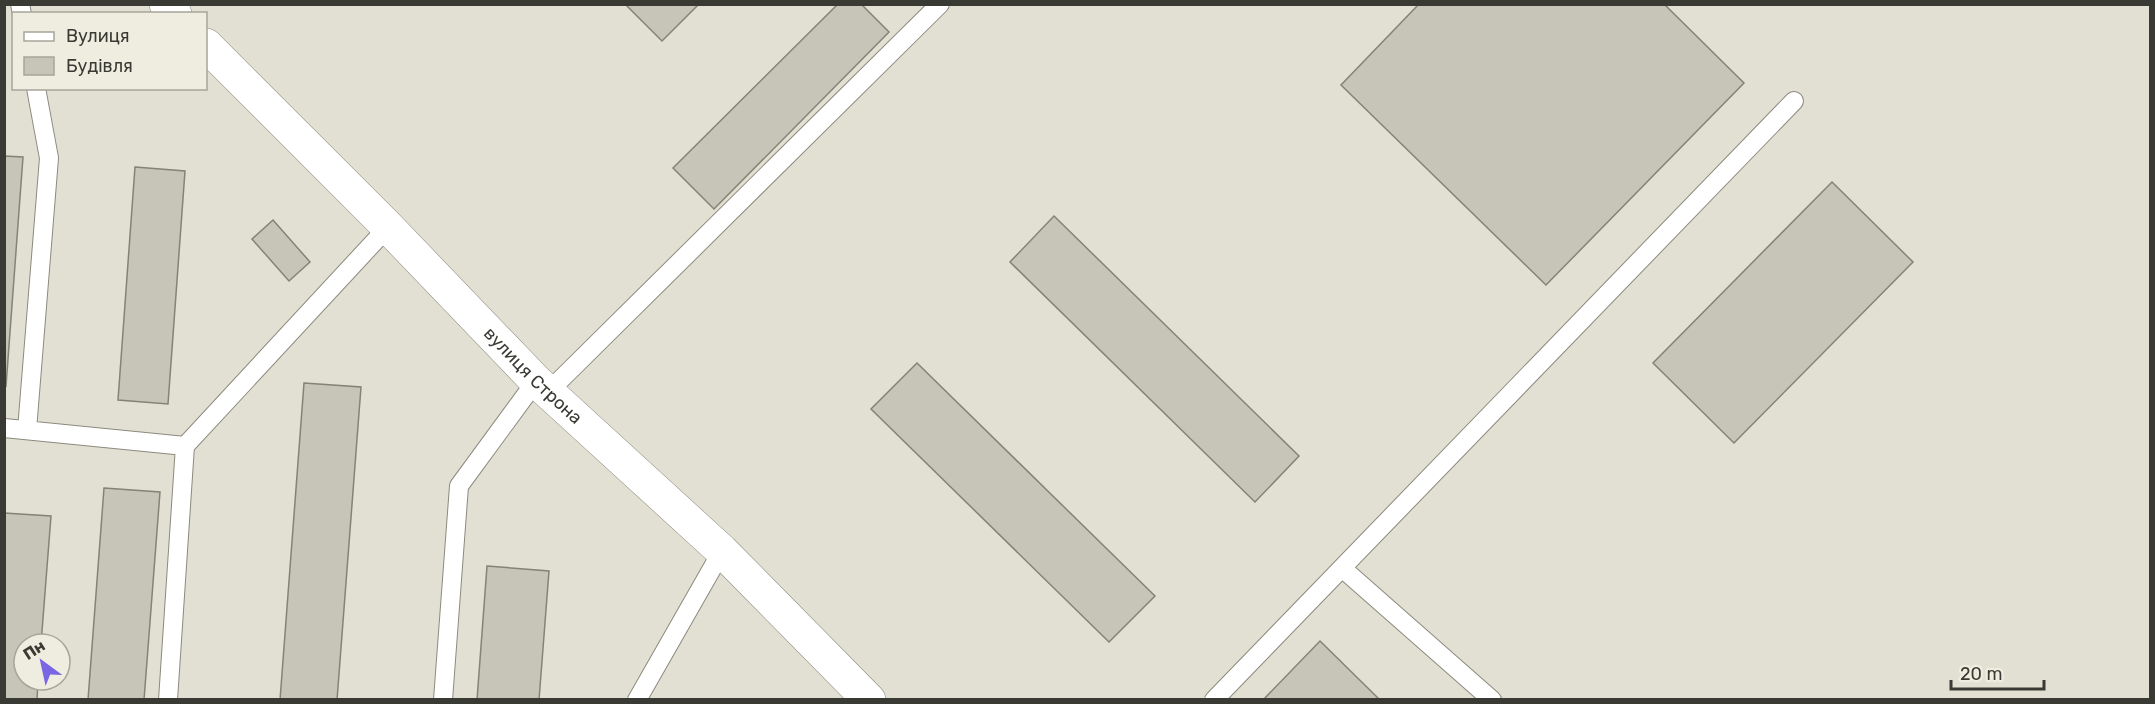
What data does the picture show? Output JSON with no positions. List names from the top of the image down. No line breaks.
{"streets":{"street":["вулиця Строна"]},"legend":["Вулиця","Будівля"],"scale_bar":"20 m","north":"top left"}
